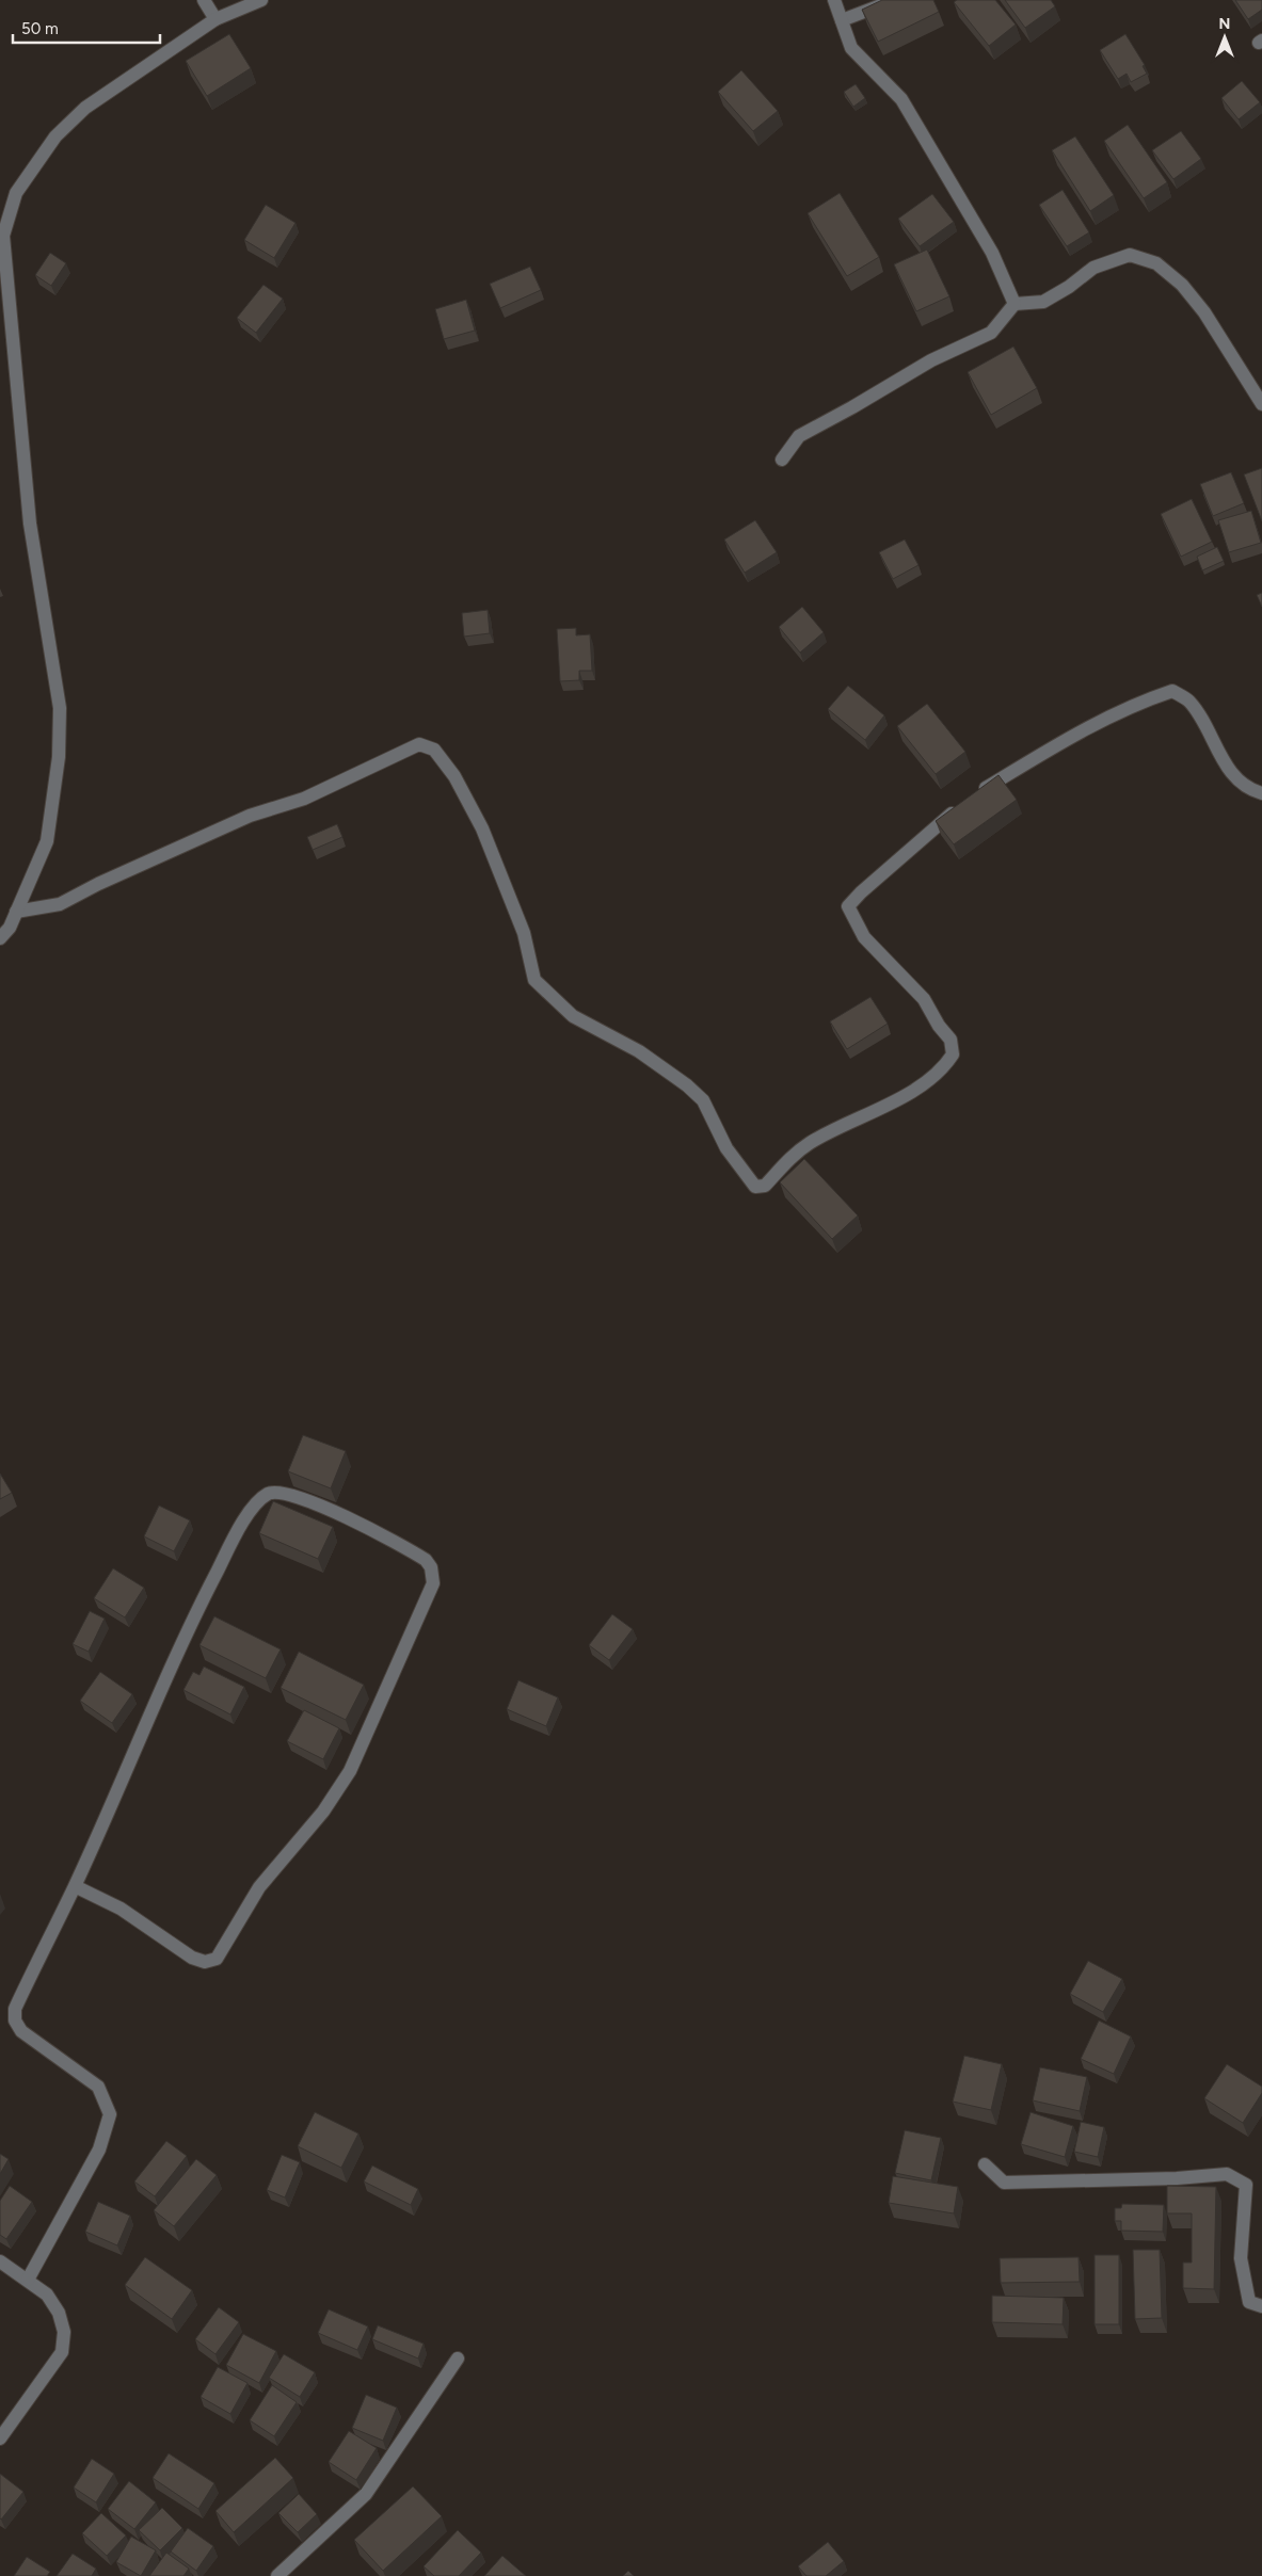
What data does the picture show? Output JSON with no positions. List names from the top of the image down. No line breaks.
{"scale_bar":"50 m","north":"top"}
